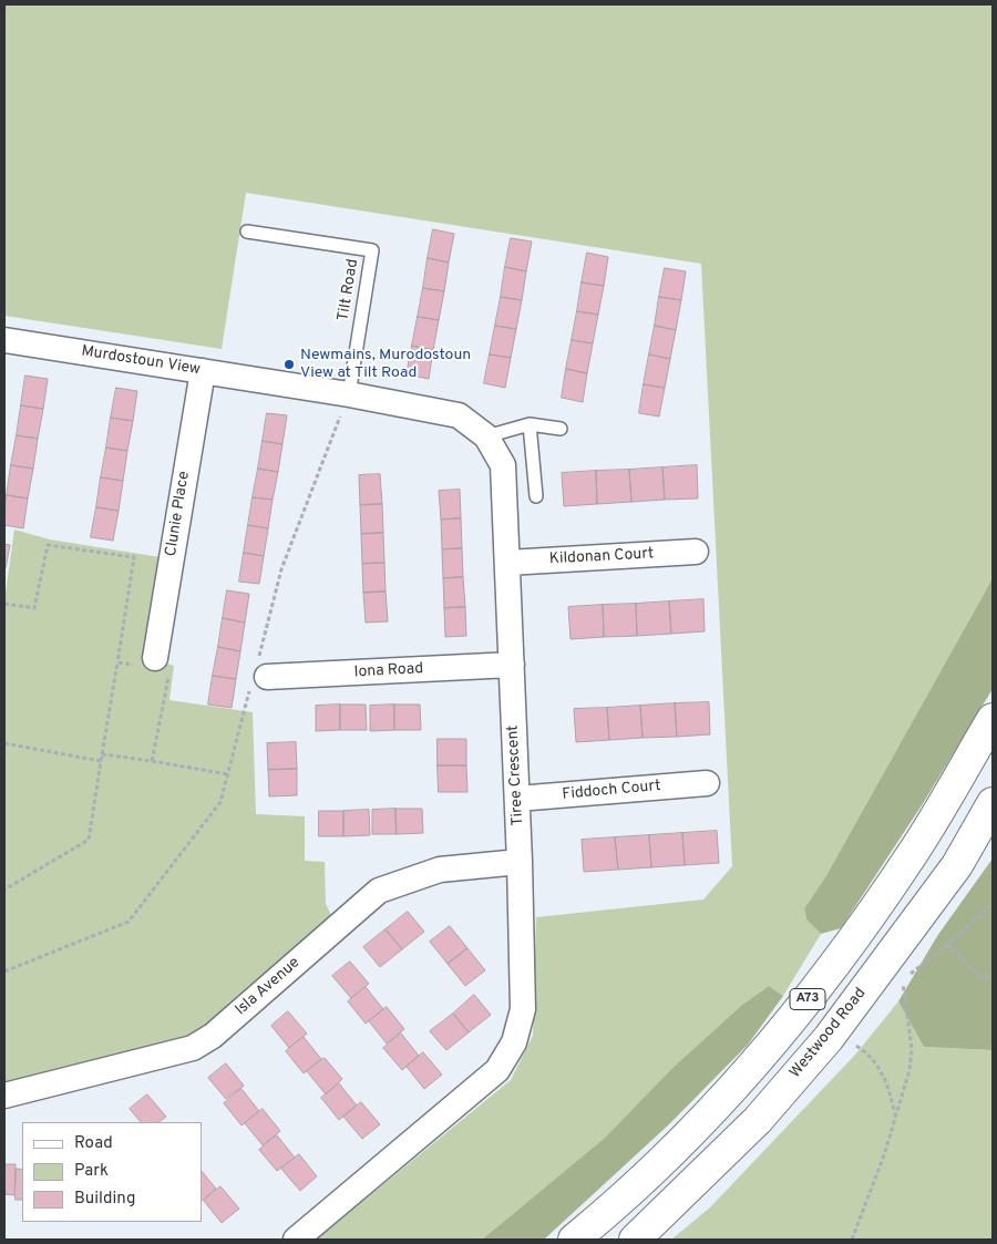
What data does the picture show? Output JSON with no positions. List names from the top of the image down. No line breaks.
{"streets":{"main road":["A73","Westwood Road"],"street":["Murdostoun View","Clunie Place","Kildonan Court","Iona Road","Tiree Crescent","Fiddoch Court","Isla Avenue"],"lane":["Tilt Road"]},"crossings":[["Tilt Road","Tiree Crescent"],["Murdostoun View","Clunie Place"],["Murdostoun View","Tiree Crescent"],["Kildonan Court","Tiree Crescent"],["Iona Road","Tiree Crescent"],["Tiree Crescent","Fiddoch Court"],["Tiree Crescent","Isla Avenue"]],"places":["Newmains, Murodostoun View at Tilt Road"],"legend":["Road","Park","Building"]}
